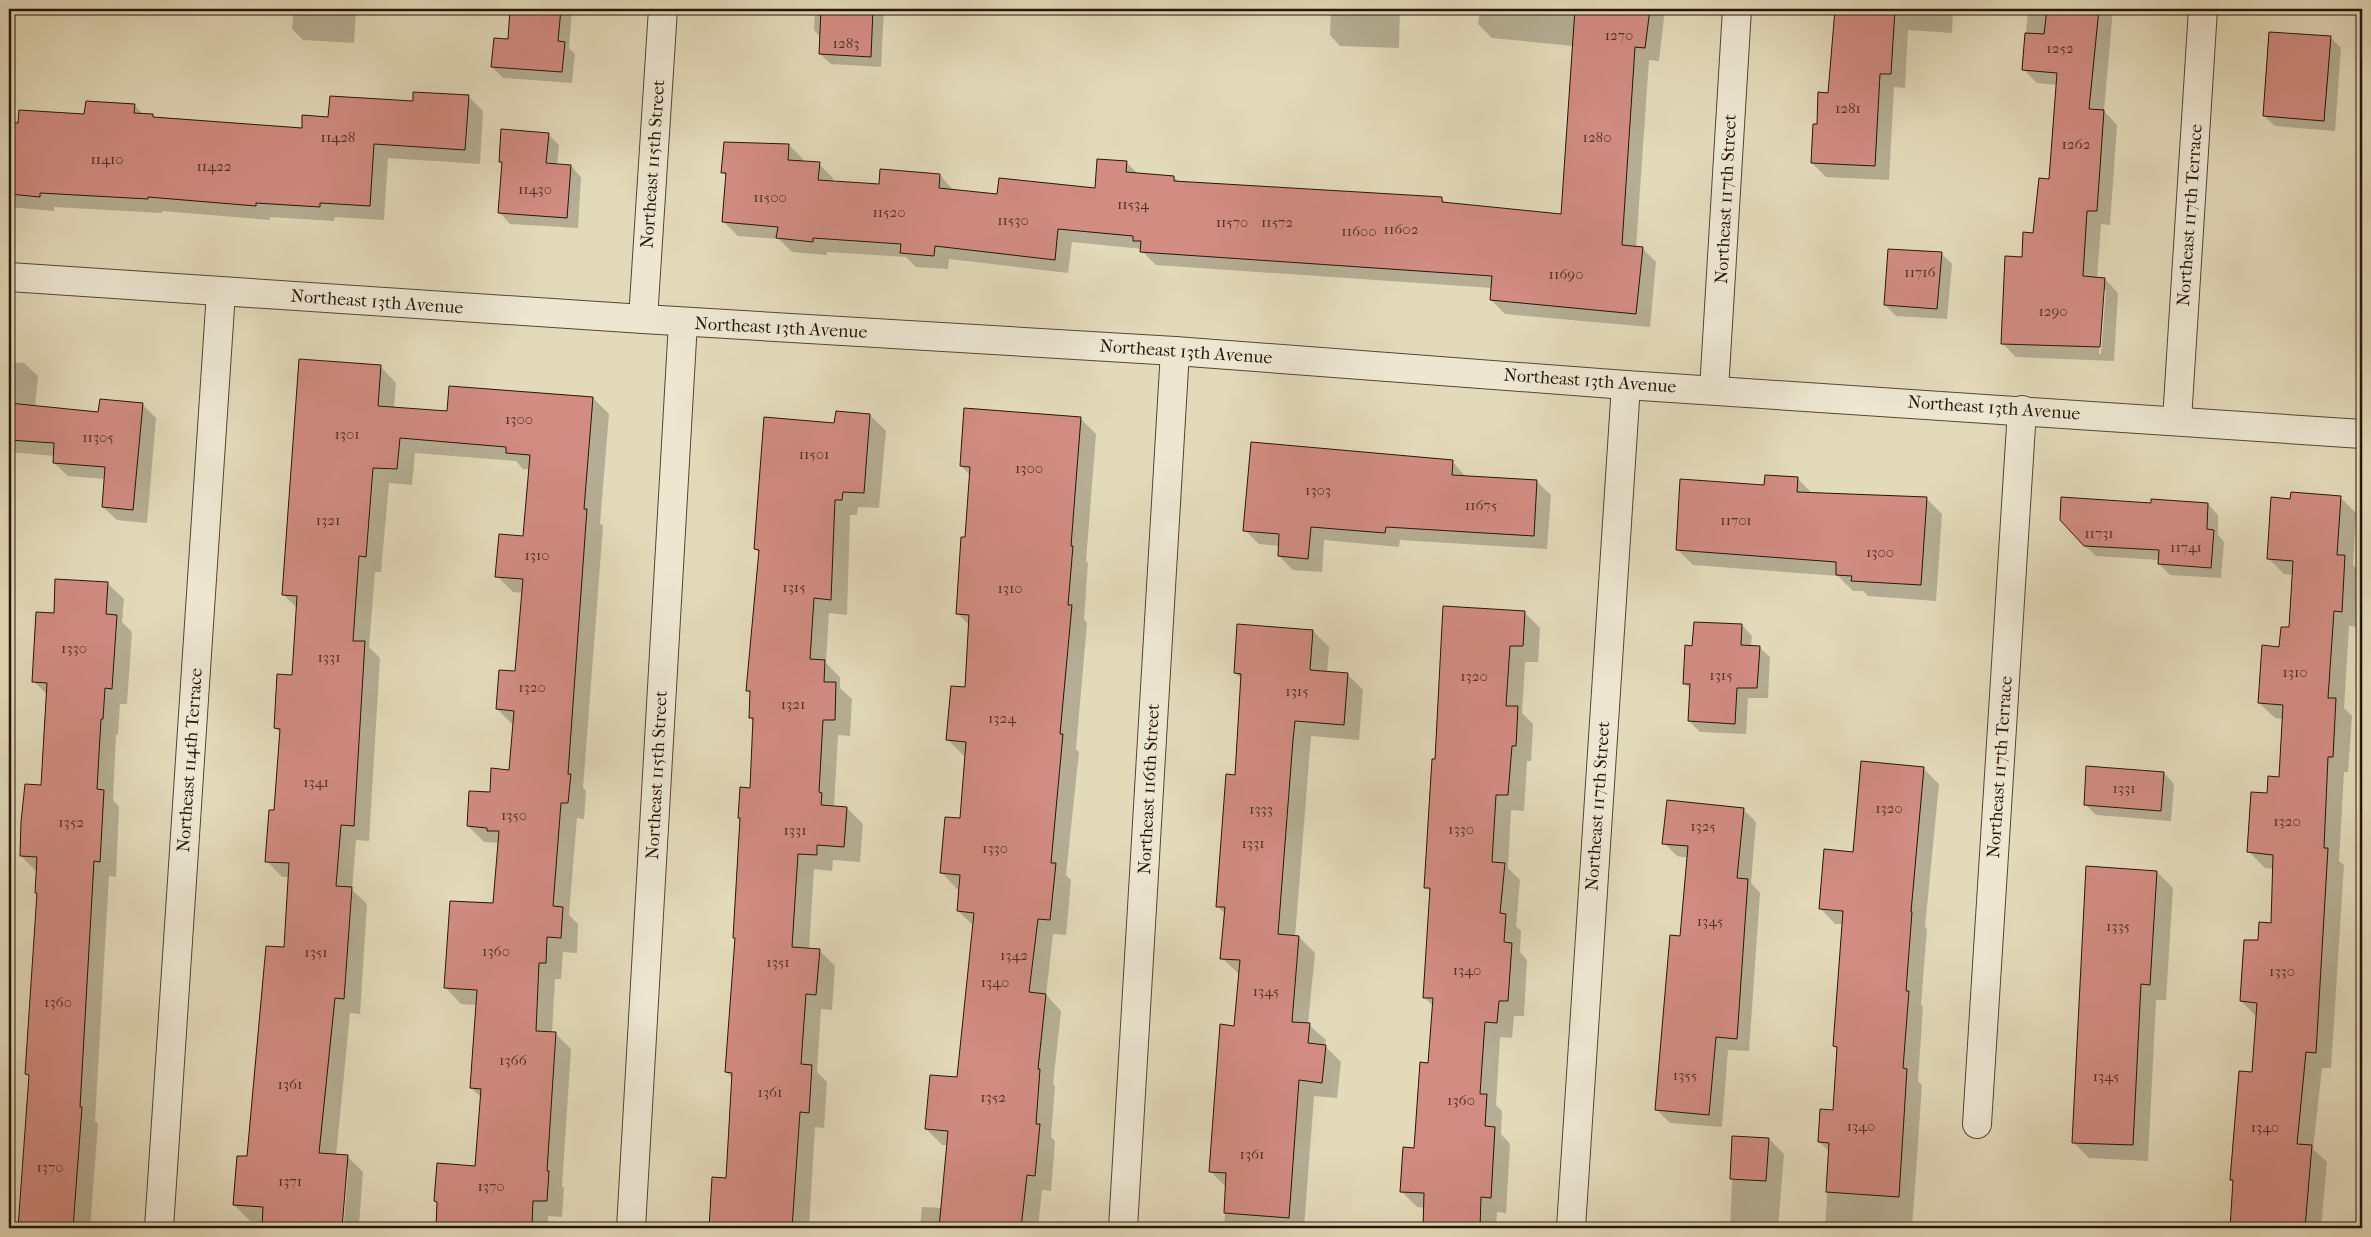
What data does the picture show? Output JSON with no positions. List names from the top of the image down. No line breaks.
{"streets":{"street":["Northeast 115th Street","Northeast 117th Street","Northeast 117th Terrace","Northeast 13th Avenue","Northeast 114th Terrace","Northeast 116th Street"]},"crossings":[["Northeast 115th Street","Northeast 13th Avenue"],["Northeast 117th Street","Northeast 13th Avenue"],["Northeast 117th Terrace","Northeast 13th Avenue"],["Northeast 13th Avenue","Northeast 114th Terrace"],["Northeast 13th Avenue","Northeast 116th Street"]],"house_numbers":["1270","1283","1252","1281","11428","1280","1262","11410","11422","11430","11500","11534","11520","11530","11570","11572","11602","11600","11716","11690","1290","1300","1301","11305","11501","1300","1303","11675","1321","11701","11731","11741","1300","1310","1315","1310","1330","1331","1310","1315","1320","1320","1315","1321","1324","1341","1331","1320","1333","1350","1320","1352","1325","1330","1331","1331","1330","1345","1335","1360","1351","1342","1351","1340","1330","1340","1345","1360","1366","1355","1345","1361","1361","1352","1360","1340","1340","1361","1370","1371","1370"]}
